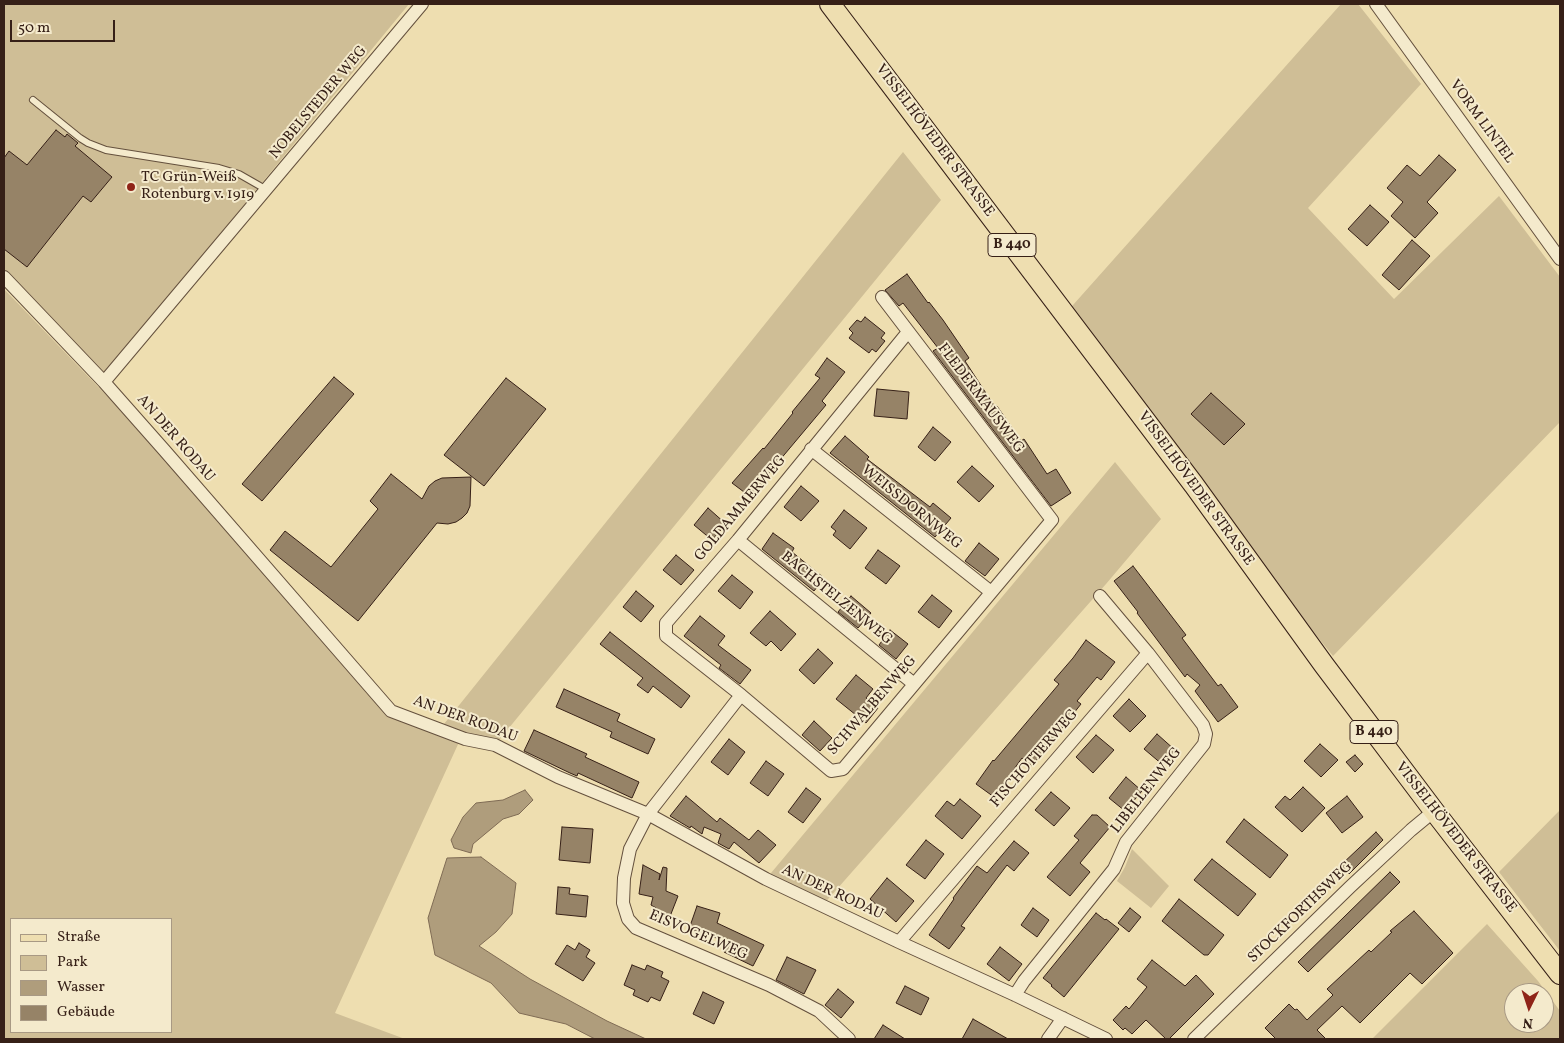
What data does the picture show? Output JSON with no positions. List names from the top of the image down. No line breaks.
{"streets":{"main road":["VISSELHÖVEDER STRASSE","B 440"],"street":["NOBELSTEDER WEG","VORM LINTEL","FLEDERMAUSWEG","AN DER RODAU","WEISSDORNWEG","GOLDAMMERWEG","BACHSTELZENWEG","SCHWALBENWEG","FISCHOTTERWEG","LIBELLENWEG","STOCKFORTHSWEG","EISVOGELWEG"]},"crossings":[["NOBELSTEDER WEG","AN DER RODAU"],["VISSELHÖVEDER STRASSE","STOCKFORTHSWEG"],["FLEDERMAUSWEG","GOLDAMMERWEG"],["FLEDERMAUSWEG","SCHWALBENWEG"],["AN DER RODAU","FISCHOTTERWEG"],["AN DER RODAU","LIBELLENWEG"],["AN DER RODAU","EISVOGELWEG"],["WEISSDORNWEG","GOLDAMMERWEG"],["WEISSDORNWEG","SCHWALBENWEG"],["GOLDAMMERWEG","BACHSTELZENWEG"],["GOLDAMMERWEG","SCHWALBENWEG"],["BACHSTELZENWEG","SCHWALBENWEG"],["FISCHOTTERWEG","LIBELLENWEG"]],"places":["TC Grün-Weiß Rotenburg v. 1919"],"legend":["Straße","Park","Wasser","Gebäude"],"scale_bar":"50 m","north":"bottom"}
